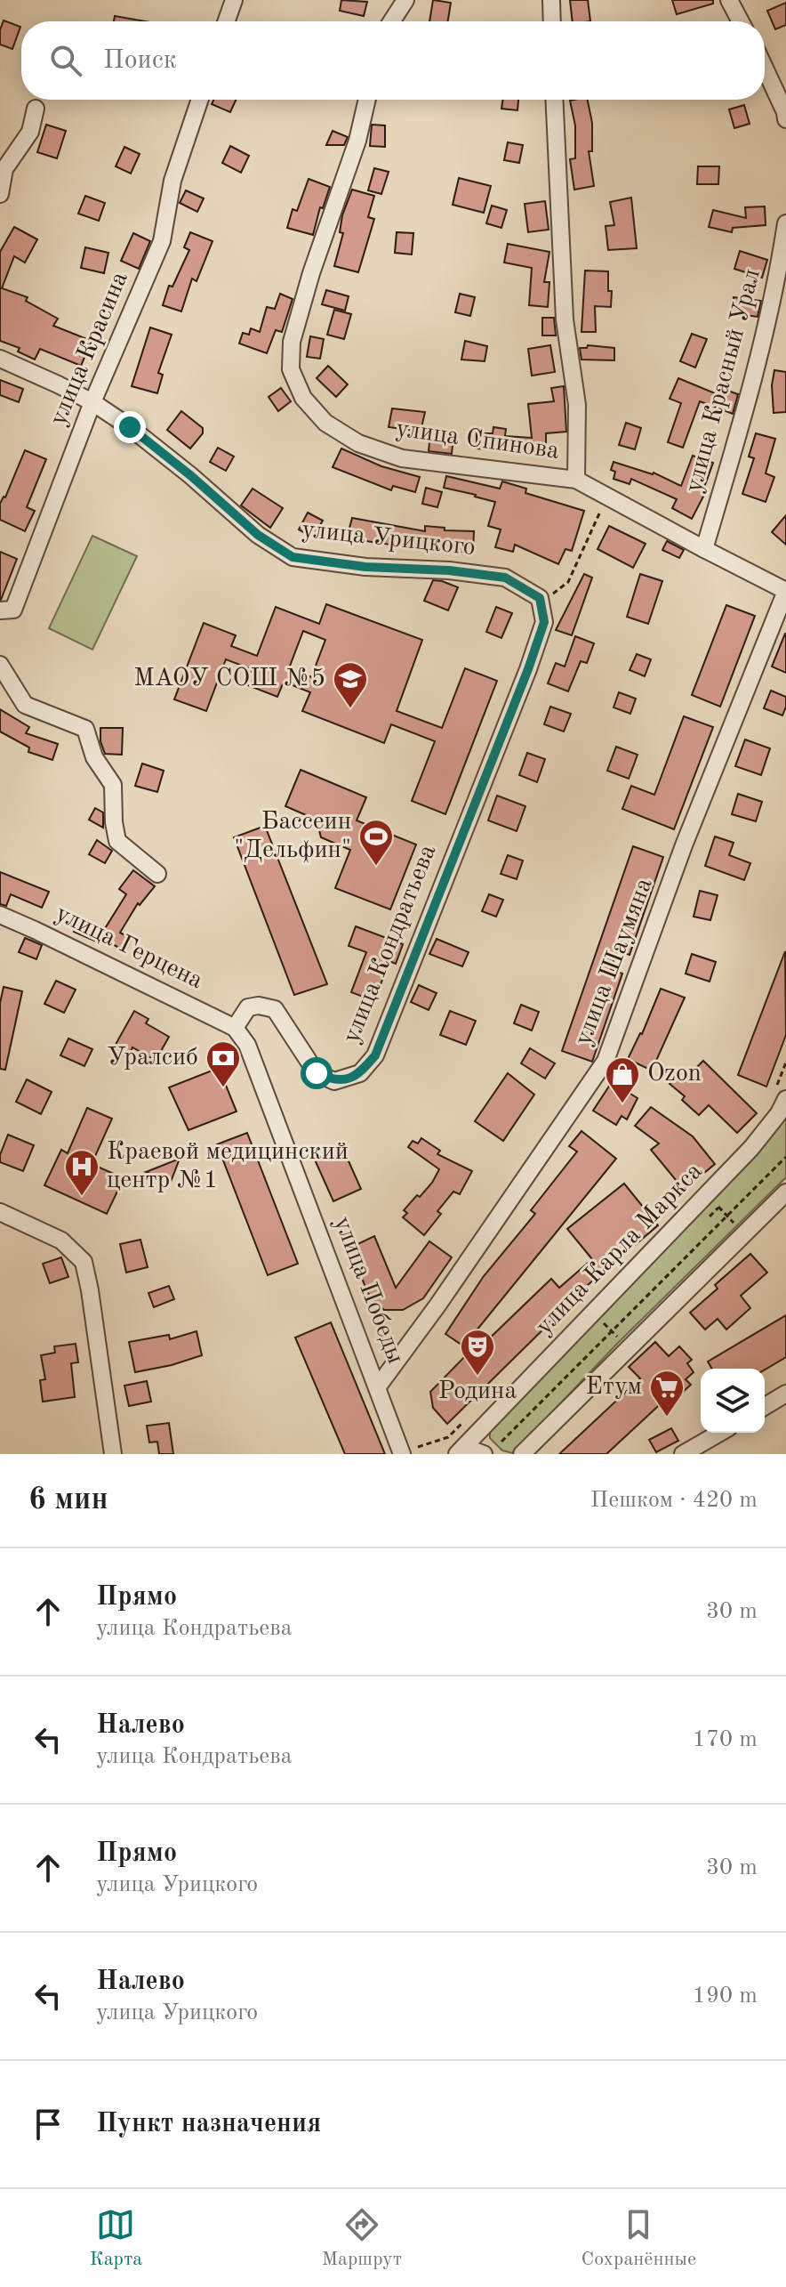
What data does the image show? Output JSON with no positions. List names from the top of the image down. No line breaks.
{"streets":{"street":["улица Красина","улица Красный Урал","улица Спинова","улица Урицкого","улица Кондратьева","улица Герцена","улица Шаумяна","улица Карла Маркса","улица Победы"]},"crossings":[["улица Красина","улица Урицкого"],["улица Красный Урал","улица Спинова"],["улица Спинова","улица Шаумяна"],["улица Урицкого","улица Кондратьева"],["улица Кондратьева","улица Герцена"],["улица Кондратьева","улица Победы"],["улица Герцена","улица Победы"],["улица Шаумяна","улица Победы"]],"places":{"school or university":["МАОУ СОШ №5"],"sports":["Бассеин \"Дельфин\""],"bank":["Уралсиб"],"shop":["Ozon"],"hospital":["Краевой медицинский центр №1"],"theatre":["Родина"],"supermarket":["Етум"]},"page":{"search":"Поиск","heading":["6 мин","Пешком · 420 m"],"list":[["Прямо","улица Кондратьева","30 m"],["Налево","улица Кондратьева","170 m"],["Прямо","улица Урицкого","30 m"],["Налево","улица Урицкого","190 m"],"Пункт назначения"],"nav":["Карта","Маршрут","Сохранённые"]}}
